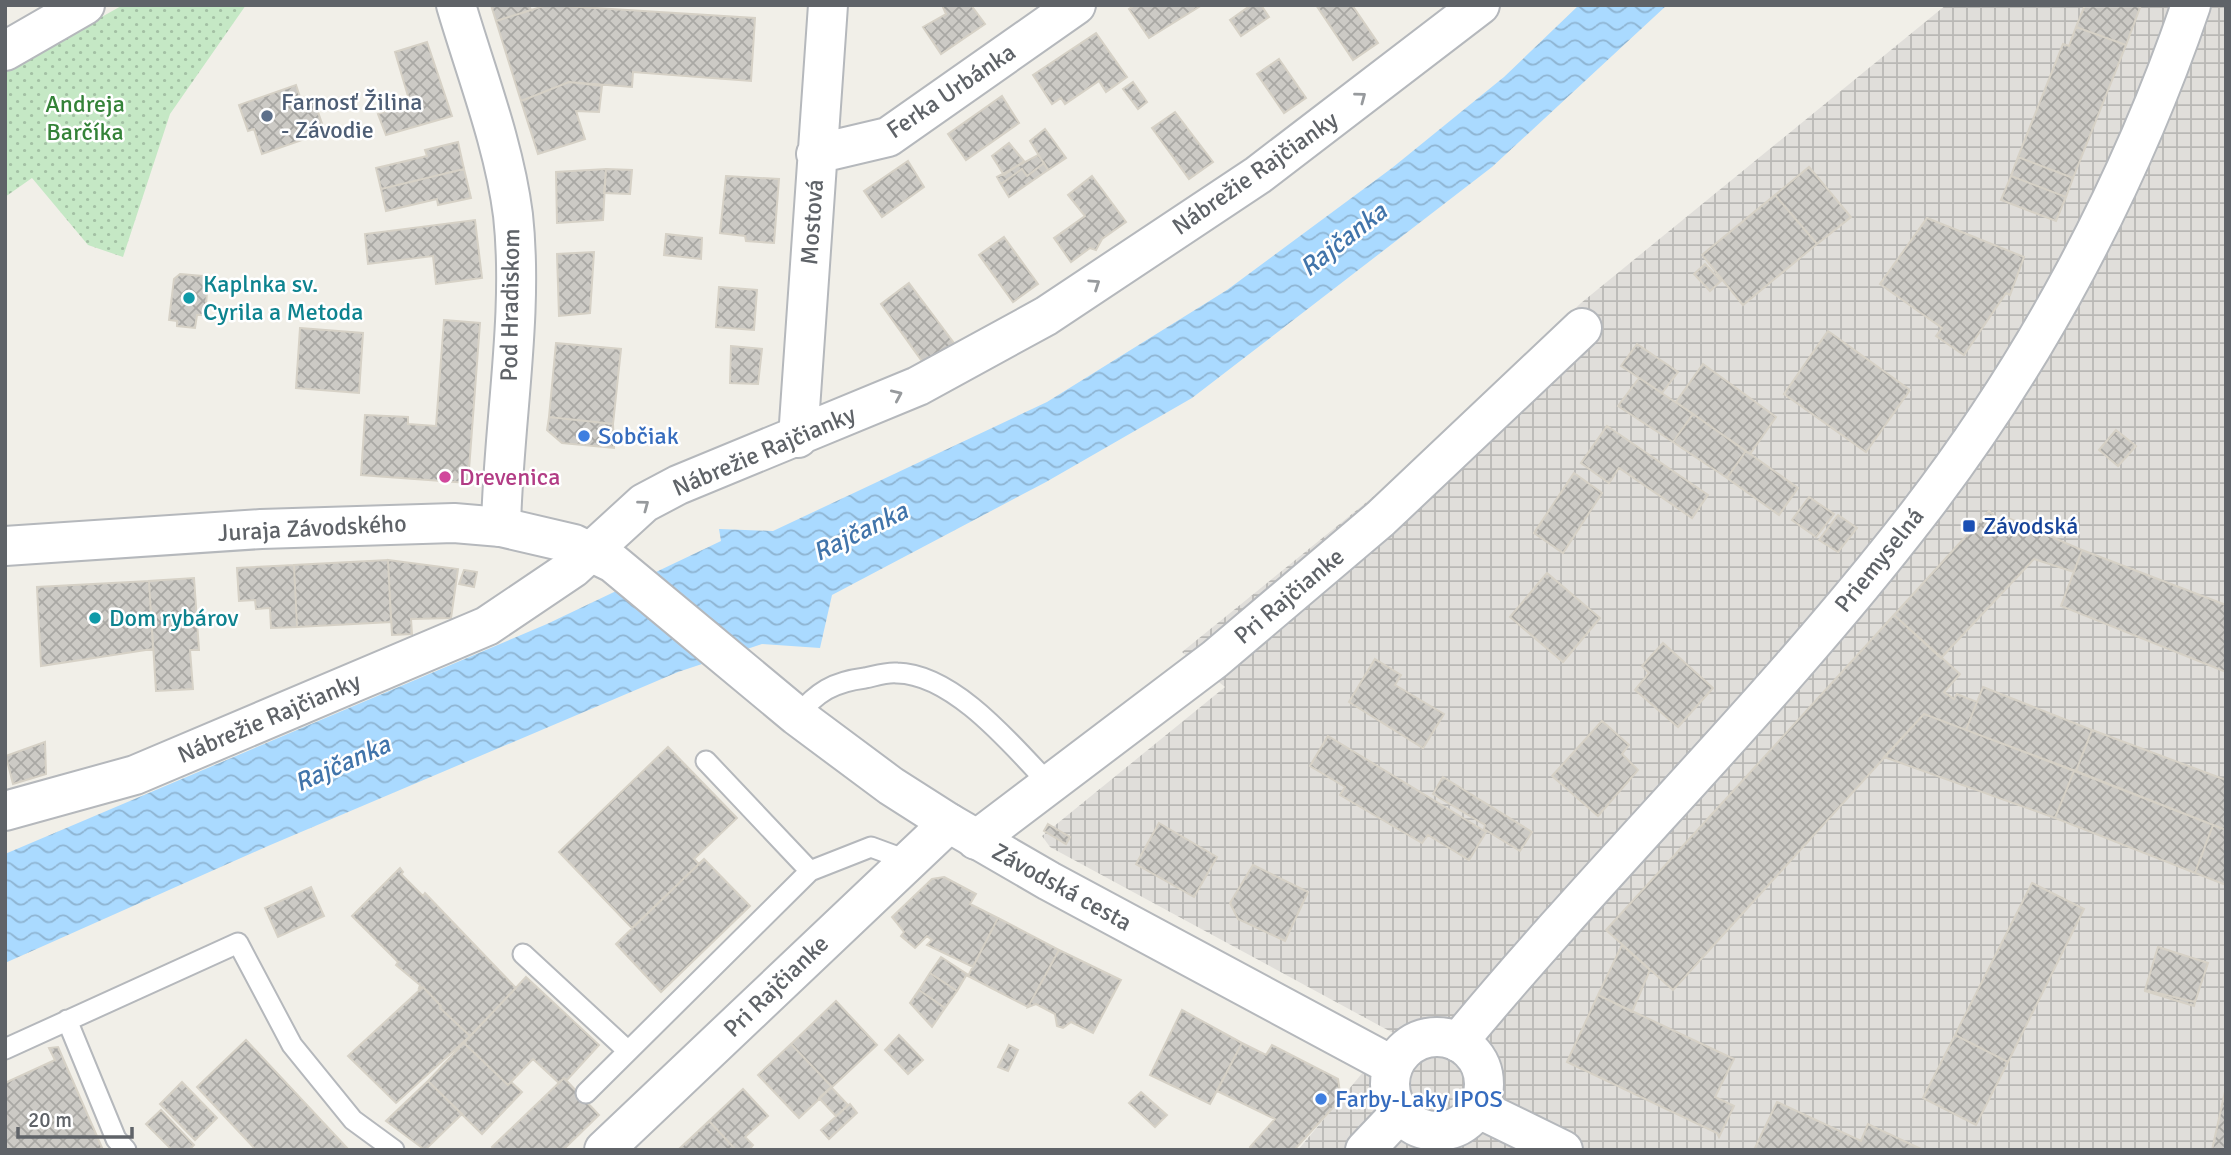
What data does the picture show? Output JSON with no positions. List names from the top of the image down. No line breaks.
{"streets":{"street":["Ferka Urbánka","Nábrežie Rajčianky","Mostová","Pod Hradiskom","Juraja Závodského","Priemyselná","Pri Rajčianke","Závodská cesta"]},"crossings":[["Ferka Urbánka","Mostová"],["Nábrežie Rajčianky","Mostová"],["Nábrežie Rajčianky","Juraja Závodského"],["Nábrežie Rajčianky","Závodská cesta"],["Pod Hradiskom","Juraja Závodského"],["Juraja Závodského","Závodská cesta"],["Priemyselná","Závodská cesta"],["Pri Rajčianke","Závodská cesta"]],"one_way":["Nábrežie Rajčianky"],"water":["Rajčanka"],"parks":["Andreja Barčíka"],"places":{"other":["Farnosť Žilina - Závodie","Kaplnka sv. Cyrila a Metoda","Sobčiak","Drevenica","Dom rybárov","Farby-Laky IPOS"],"transit":["Závodská"]},"scale_bar":"20 m"}
